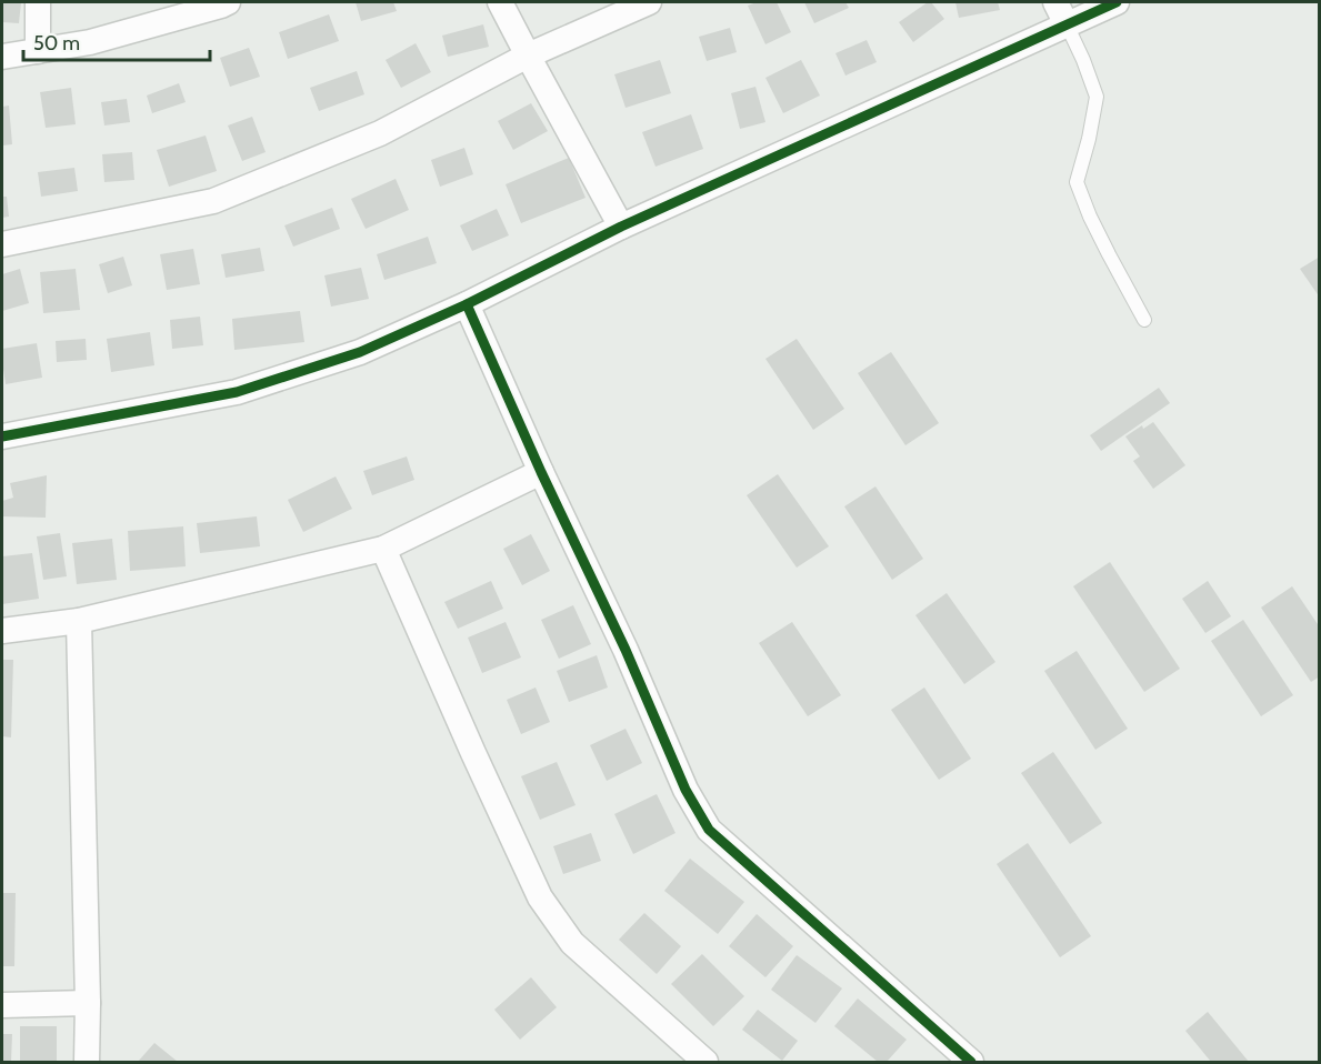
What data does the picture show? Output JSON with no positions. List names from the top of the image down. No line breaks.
{"scale_bar":"50 m"}
